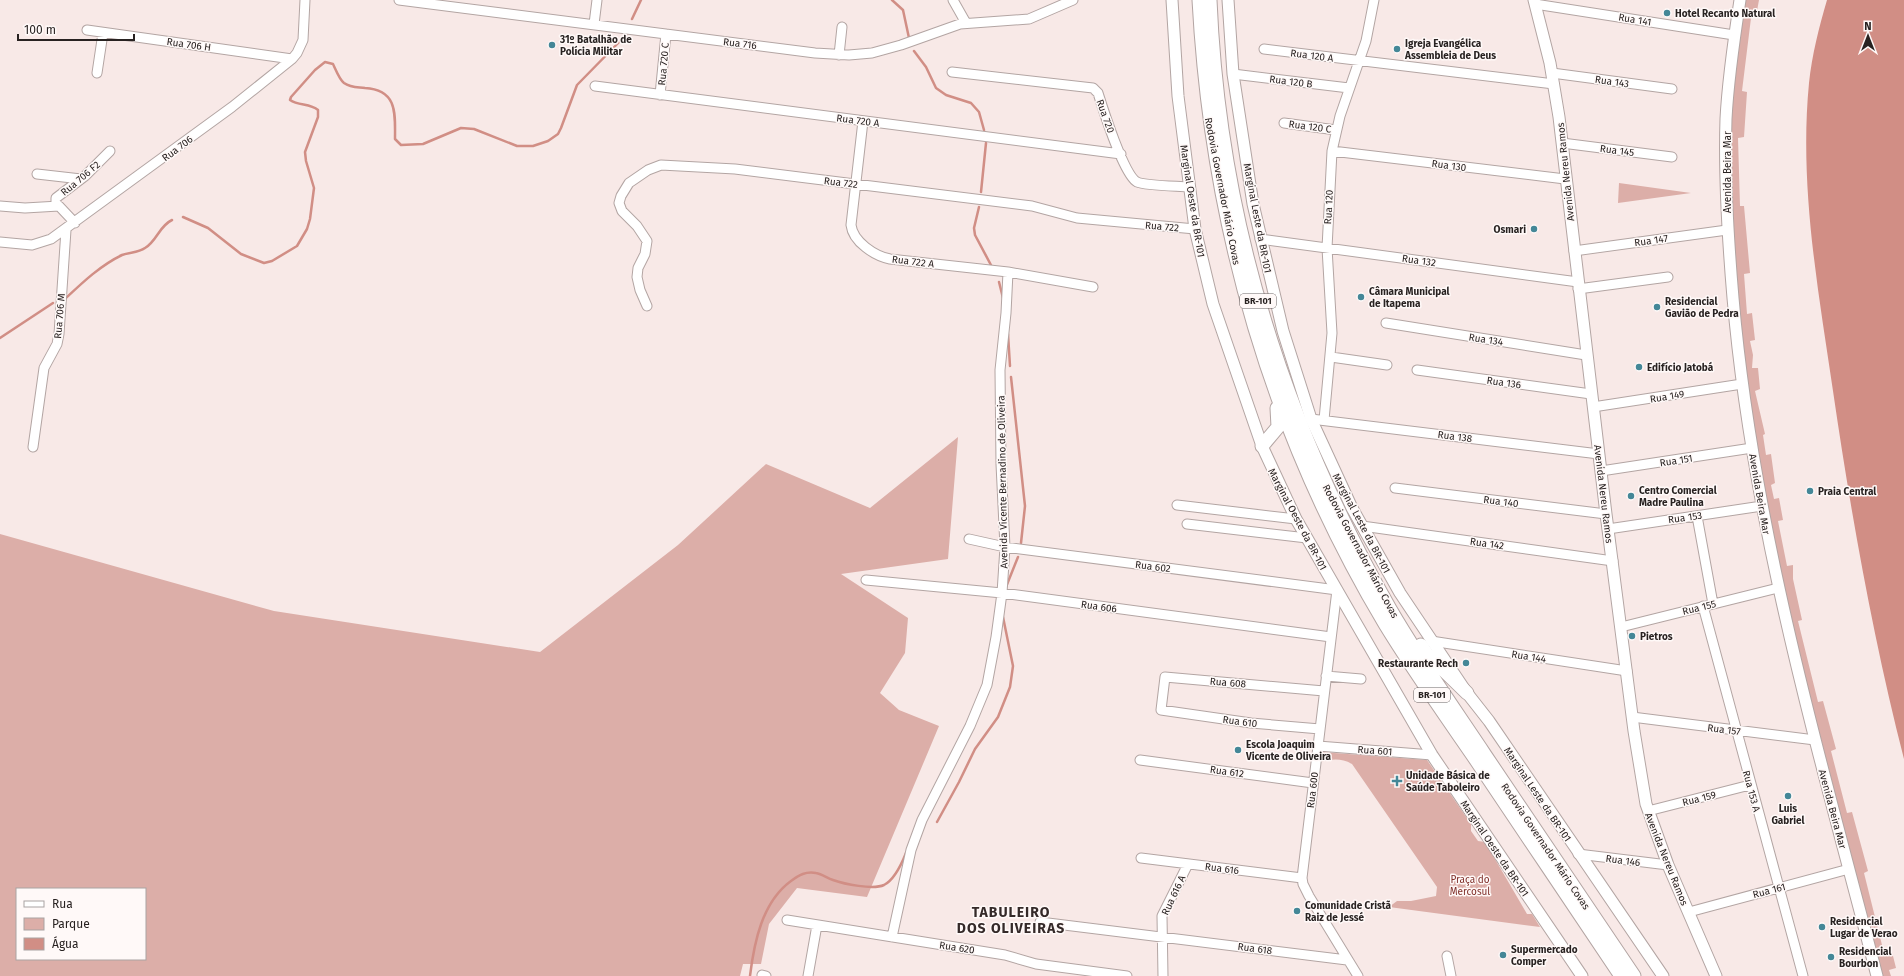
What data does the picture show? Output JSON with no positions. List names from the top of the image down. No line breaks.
{"streets":{"highway":["Rodovia Governador Mário Covas","BR-101"],"main road":["Avenida Nereu Ramos","Avenida Beira Mar","Marginal Oeste da BR-101","Marginal Leste da BR-101"],"street":["Rua 141","Rua 716","Rua 706 H","Rua 120 A","Rua 720 C","Rua 120 B","Rua 143","Rua 720","Rua 720 A","Rua 120 C","Rua 706","Rua 145","Rua 130","Rua 706 F2","Rua 722","Rua 120","Rua 147","Rua 132","Rua 722 A","Rua 706 M","Rua 134","Rua 136","Rua 149","Rua 138","Rua 151","Avenida Vicente Bernadino de Oliveira","Rua 140","Rua 153","Rua 142","Rua 602","Rua 606","Rua 155","Rua 144","Rua 608","Rua 610","Rua 157","Rua 601","Rua 612","Rua 600","Rua 153 A","Rua 159","Rua 146","Rua 616","Rua 161","Rua 616 A","Rua 620","Rua 618"]},"crossings":[["Rua 141","Avenida Nereu Ramos"],["Rua 141","Avenida Beira Mar"],["Rua 716","Rua 720 C"],["Rua 706 H","Rua 706"],["Rua 120 A","Rua 143"],["Rua 120 A","Avenida Nereu Ramos"],["Rua 120 A","Rua 120"],["Rua 720 C","Rua 720 A"],["Rua 120 B","Rua 120"],["Rua 120 B","Marginal Leste da BR-101"],["Rua 143","Avenida Nereu Ramos"],["Rua 720","Rua 720 A"],["Rua 720","Marginal Oeste da BR-101"],["Rua 720 A","Rua 722 A"],["Rua 120 C","Rua 120"],["Rua 706","Rua 706 M"],["Rua 145","Avenida Nereu Ramos"],["Rua 130","Avenida Nereu Ramos"],["Rua 130","Rua 120"],["Avenida Nereu Ramos","Rua 147"],["Avenida Nereu Ramos","Rua 132"],["Avenida Nereu Ramos","Rua 134"],["Avenida Nereu Ramos","Rua 136"],["Avenida Nereu Ramos","Rua 149"],["Avenida Nereu Ramos","Rua 138"],["Avenida Nereu Ramos","Rua 151"],["Avenida Nereu Ramos","Rua 140"],["Avenida Nereu Ramos","Rua 153"],["Avenida Nereu Ramos","Rua 142"],["Avenida Nereu Ramos","Rua 155"],["Avenida Nereu Ramos","Rua 144"],["Avenida Nereu Ramos","Rua 157"],["Avenida Nereu Ramos","Rua 159"],["Avenida Nereu Ramos","Rua 146"],["Avenida Nereu Ramos","Rua 161"],["Avenida Beira Mar","Rua 147"],["Avenida Beira Mar","Rua 149"],["Avenida Beira Mar","Rua 151"],["Avenida Beira Mar","Rua 153"],["Avenida Beira Mar","Rua 155"],["Avenida Beira Mar","Rua 157"],["Avenida Beira Mar","Rua 161"],["Rua 722","Marginal Oeste da BR-101"],["Rua 722","Rua 722 A"],["Marginal Oeste da BR-101","Rua 602"],["Marginal Oeste da BR-101","Rua 601"],["Marginal Oeste da BR-101","Rua 600"],["Rua 120","Rua 132"],["Rua 120","Rua 138"],["Marginal Leste da BR-101","Rua 132"],["Marginal Leste da BR-101","Rua 138"],["Marginal Leste da BR-101","Rua 142"],["Marginal Leste da BR-101","Rua 144"],["Marginal Leste da BR-101","Rua 146"],["Rua 722 A","Avenida Vicente Bernadino de Oliveira"],["Avenida Vicente Bernadino de Oliveira","Rua 602"],["Avenida Vicente Bernadino de Oliveira","Rua 606"],["Avenida Vicente Bernadino de Oliveira","Rua 620"],["Rua 602","Rua 600"],["Rua 606","Rua 600"],["Rua 155","Rua 153 A"],["Rua 608","Rua 610"],["Rua 608","Rua 600"],["Rua 610","Rua 600"],["Rua 157","Rua 153 A"],["Rua 601","Rua 600"],["Rua 612","Rua 600"],["Rua 600","Rua 616"],["Rua 600","Rua 618"],["Rua 153 A","Rua 159"],["Rua 153 A","Rua 161"],["Rua 616","Rua 616 A"],["Rua 616 A","Rua 618"]],"districts":["TABULEIRO DOS OLIVEIRAS"],"parks":["Praça do Mercosul"],"places":{"other":["Hotel Recanto Natural","31º Batalhão de Polícia Militar","Igreja Evangélica Assembleia de Deus","Osmari","Câmara Municipal de Itapema","Residencial Gavião de Pedra","Edifício Jatobá","Praia Central","Centro Comercial Madre Paulina","Pietros","Restaurante Rech","Escola Joaquim Vicente de Oliveira","Luis Gabriel","Comunidade Cristã Raiz de Jessé","Residencial Lugar de Verao","Supermercado Comper","Residencial Bourbon"],"health":["Unidade Básica de Saúde Taboleiro"]},"legend":["Rua","Parque","Água"],"scale_bar":"100 m","north":"top"}
